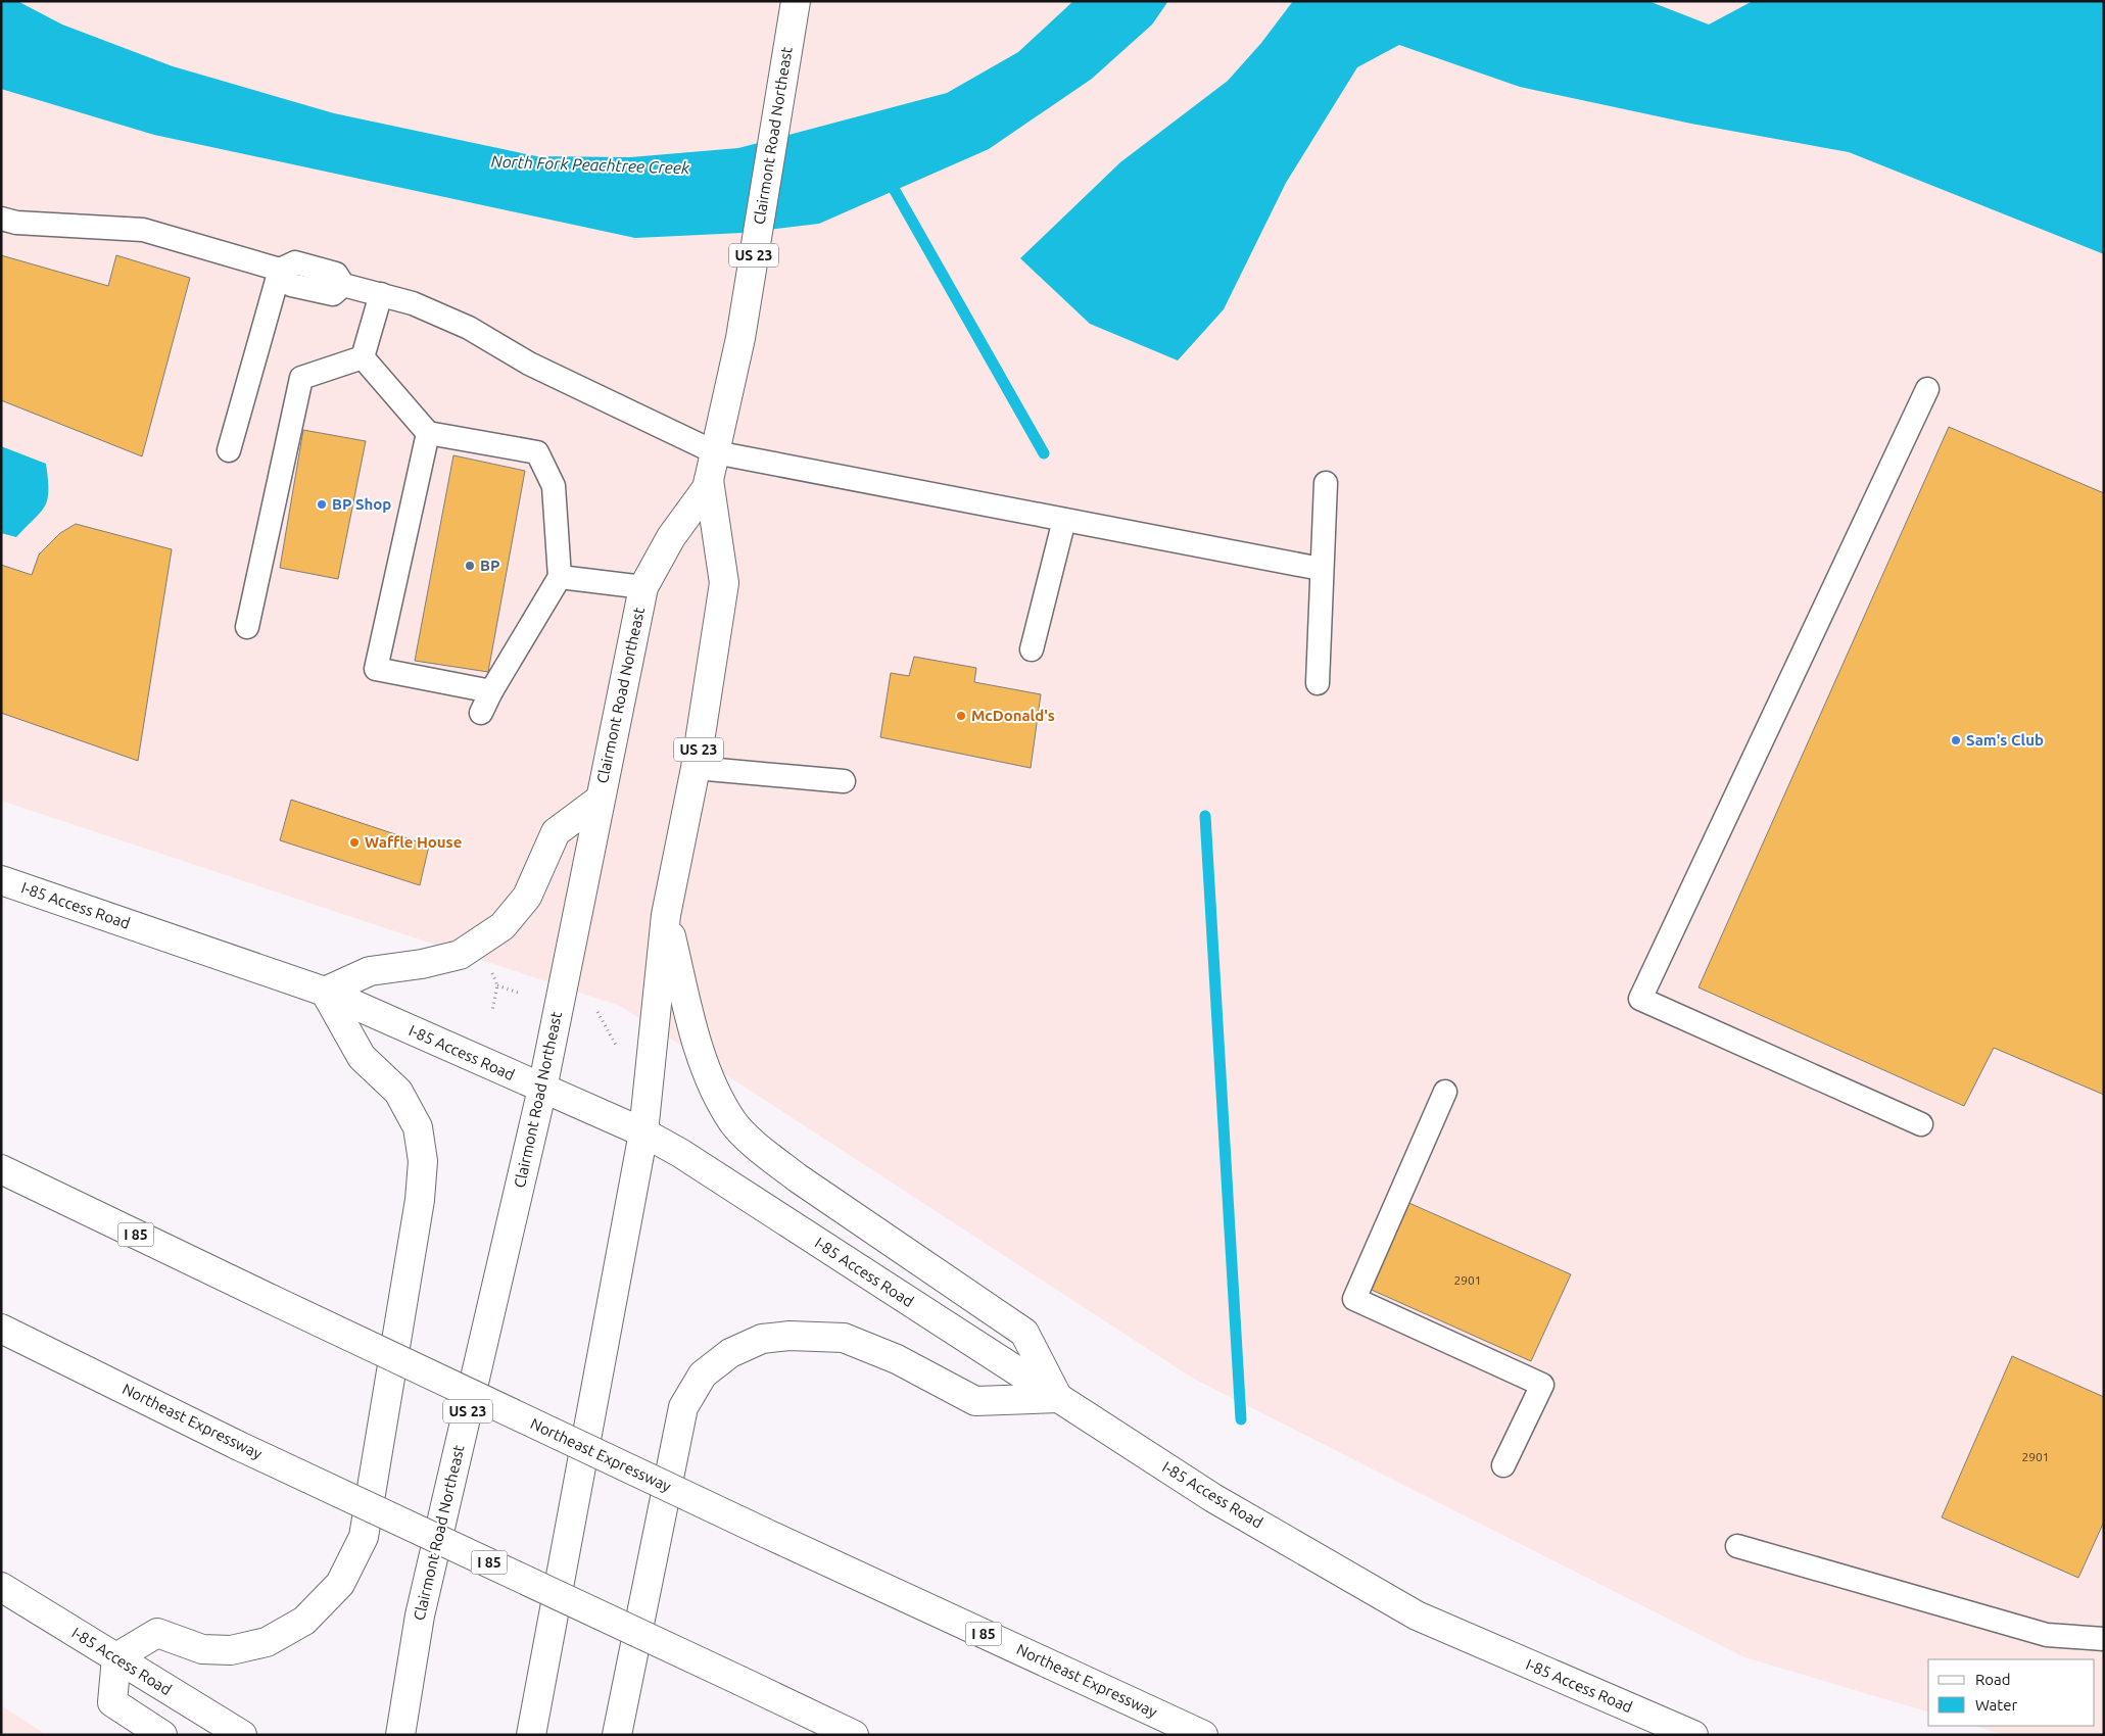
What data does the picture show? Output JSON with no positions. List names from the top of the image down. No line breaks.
{"streets":{"main road":["Clairmont Road Northeast","US 23","I-85 Access Road","I 85","Northeast Expressway"]},"crossings":[["Clairmont Road Northeast","I-85 Access Road"]],"water":["North Fork Peachtree Creek"],"places":["BP Shop","BP","McDonald's","Sam's Club","Waffle House"],"house_numbers":["2901","2901"],"legend":["Road","Water"]}
